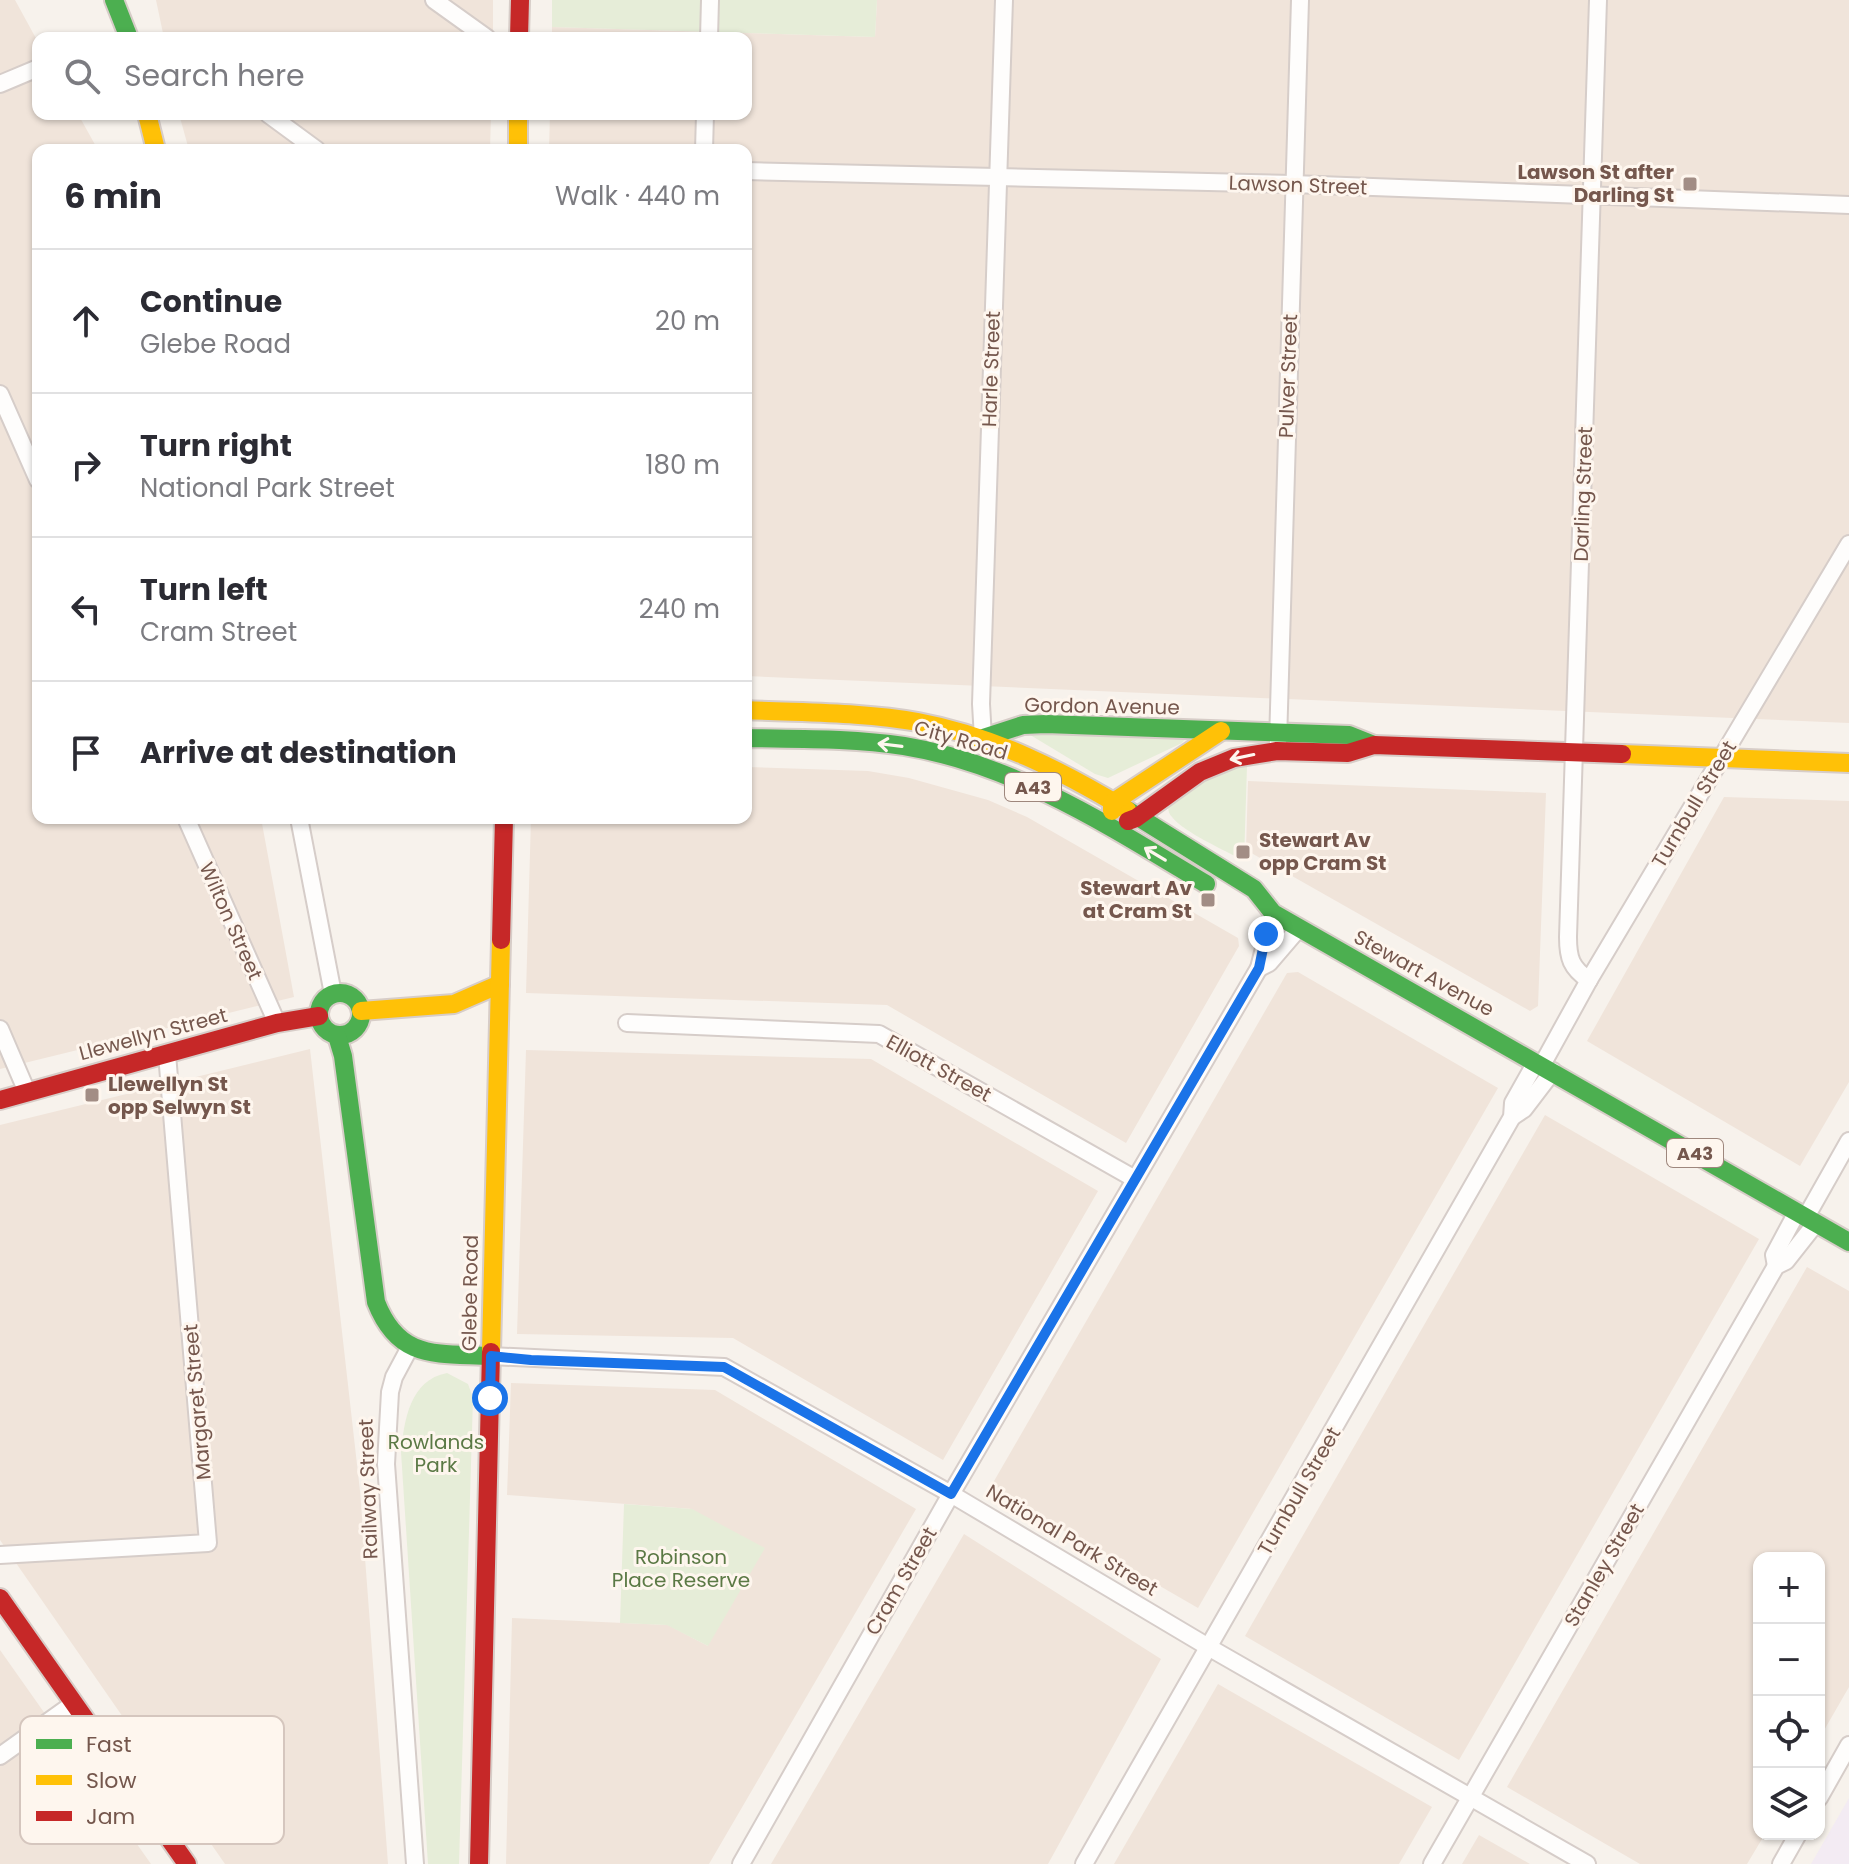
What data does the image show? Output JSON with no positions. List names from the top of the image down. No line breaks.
{"streets":{"main road":["Gordon Avenue","City Road","A43","Stewart Avenue","Llewellyn Street","Glebe Road","National Park Street"],"street":["Lawson Street","Harle Street","Pulver Street","Darling Street","Turnbull Street","Wilton Street","Elliott Street","Margaret Street","Railway Street","Stanley Street","Cram Street"]},"crossings":[["Lawson Street","Harle Street"],["Lawson Street","Pulver Street"],["Lawson Street","Darling Street"],["Harle Street","Gordon Avenue"],["Harle Street","A43"],["Harle Street","Stewart Avenue"],["Pulver Street","Gordon Avenue"],["Darling Street","Gordon Avenue"],["Darling Street","Turnbull Street"],["Gordon Avenue","City Road"],["Gordon Avenue","A43"],["Gordon Avenue","Turnbull Street"],["Gordon Avenue","Stewart Avenue"],["A43","Stewart Avenue"],["A43","Cram Street"],["Turnbull Street","Stewart Avenue"],["Turnbull Street","National Park Street"],["Wilton Street","Llewellyn Street"],["Stewart Avenue","Stanley Street"],["Stewart Avenue","Cram Street"],["Llewellyn Street","Margaret Street"],["Elliott Street","Cram Street"],["Glebe Road","National Park Street"],["Railway Street","National Park Street"],["National Park Street","Stanley Street"],["National Park Street","Cram Street"]],"parks":["Rowlands Park","Robinson Place Reserve"],"places":{"transit":["Lawson St after Darling St","Stewart Av opp Cram St","Stewart Av at Cram St","Llewellyn St opp Selwyn St"]},"legend":["Fast","Slow","Jam"],"page":{"search":"Search here","heading":["6 min","Walk · 440 m"],"list":[["Continue","Glebe Road","20 m"],["Turn right","National Park Street","180 m"],["Turn left","Cram Street","240 m"],"Arrive at destination"],"map_buttons":["+","−"]}}
